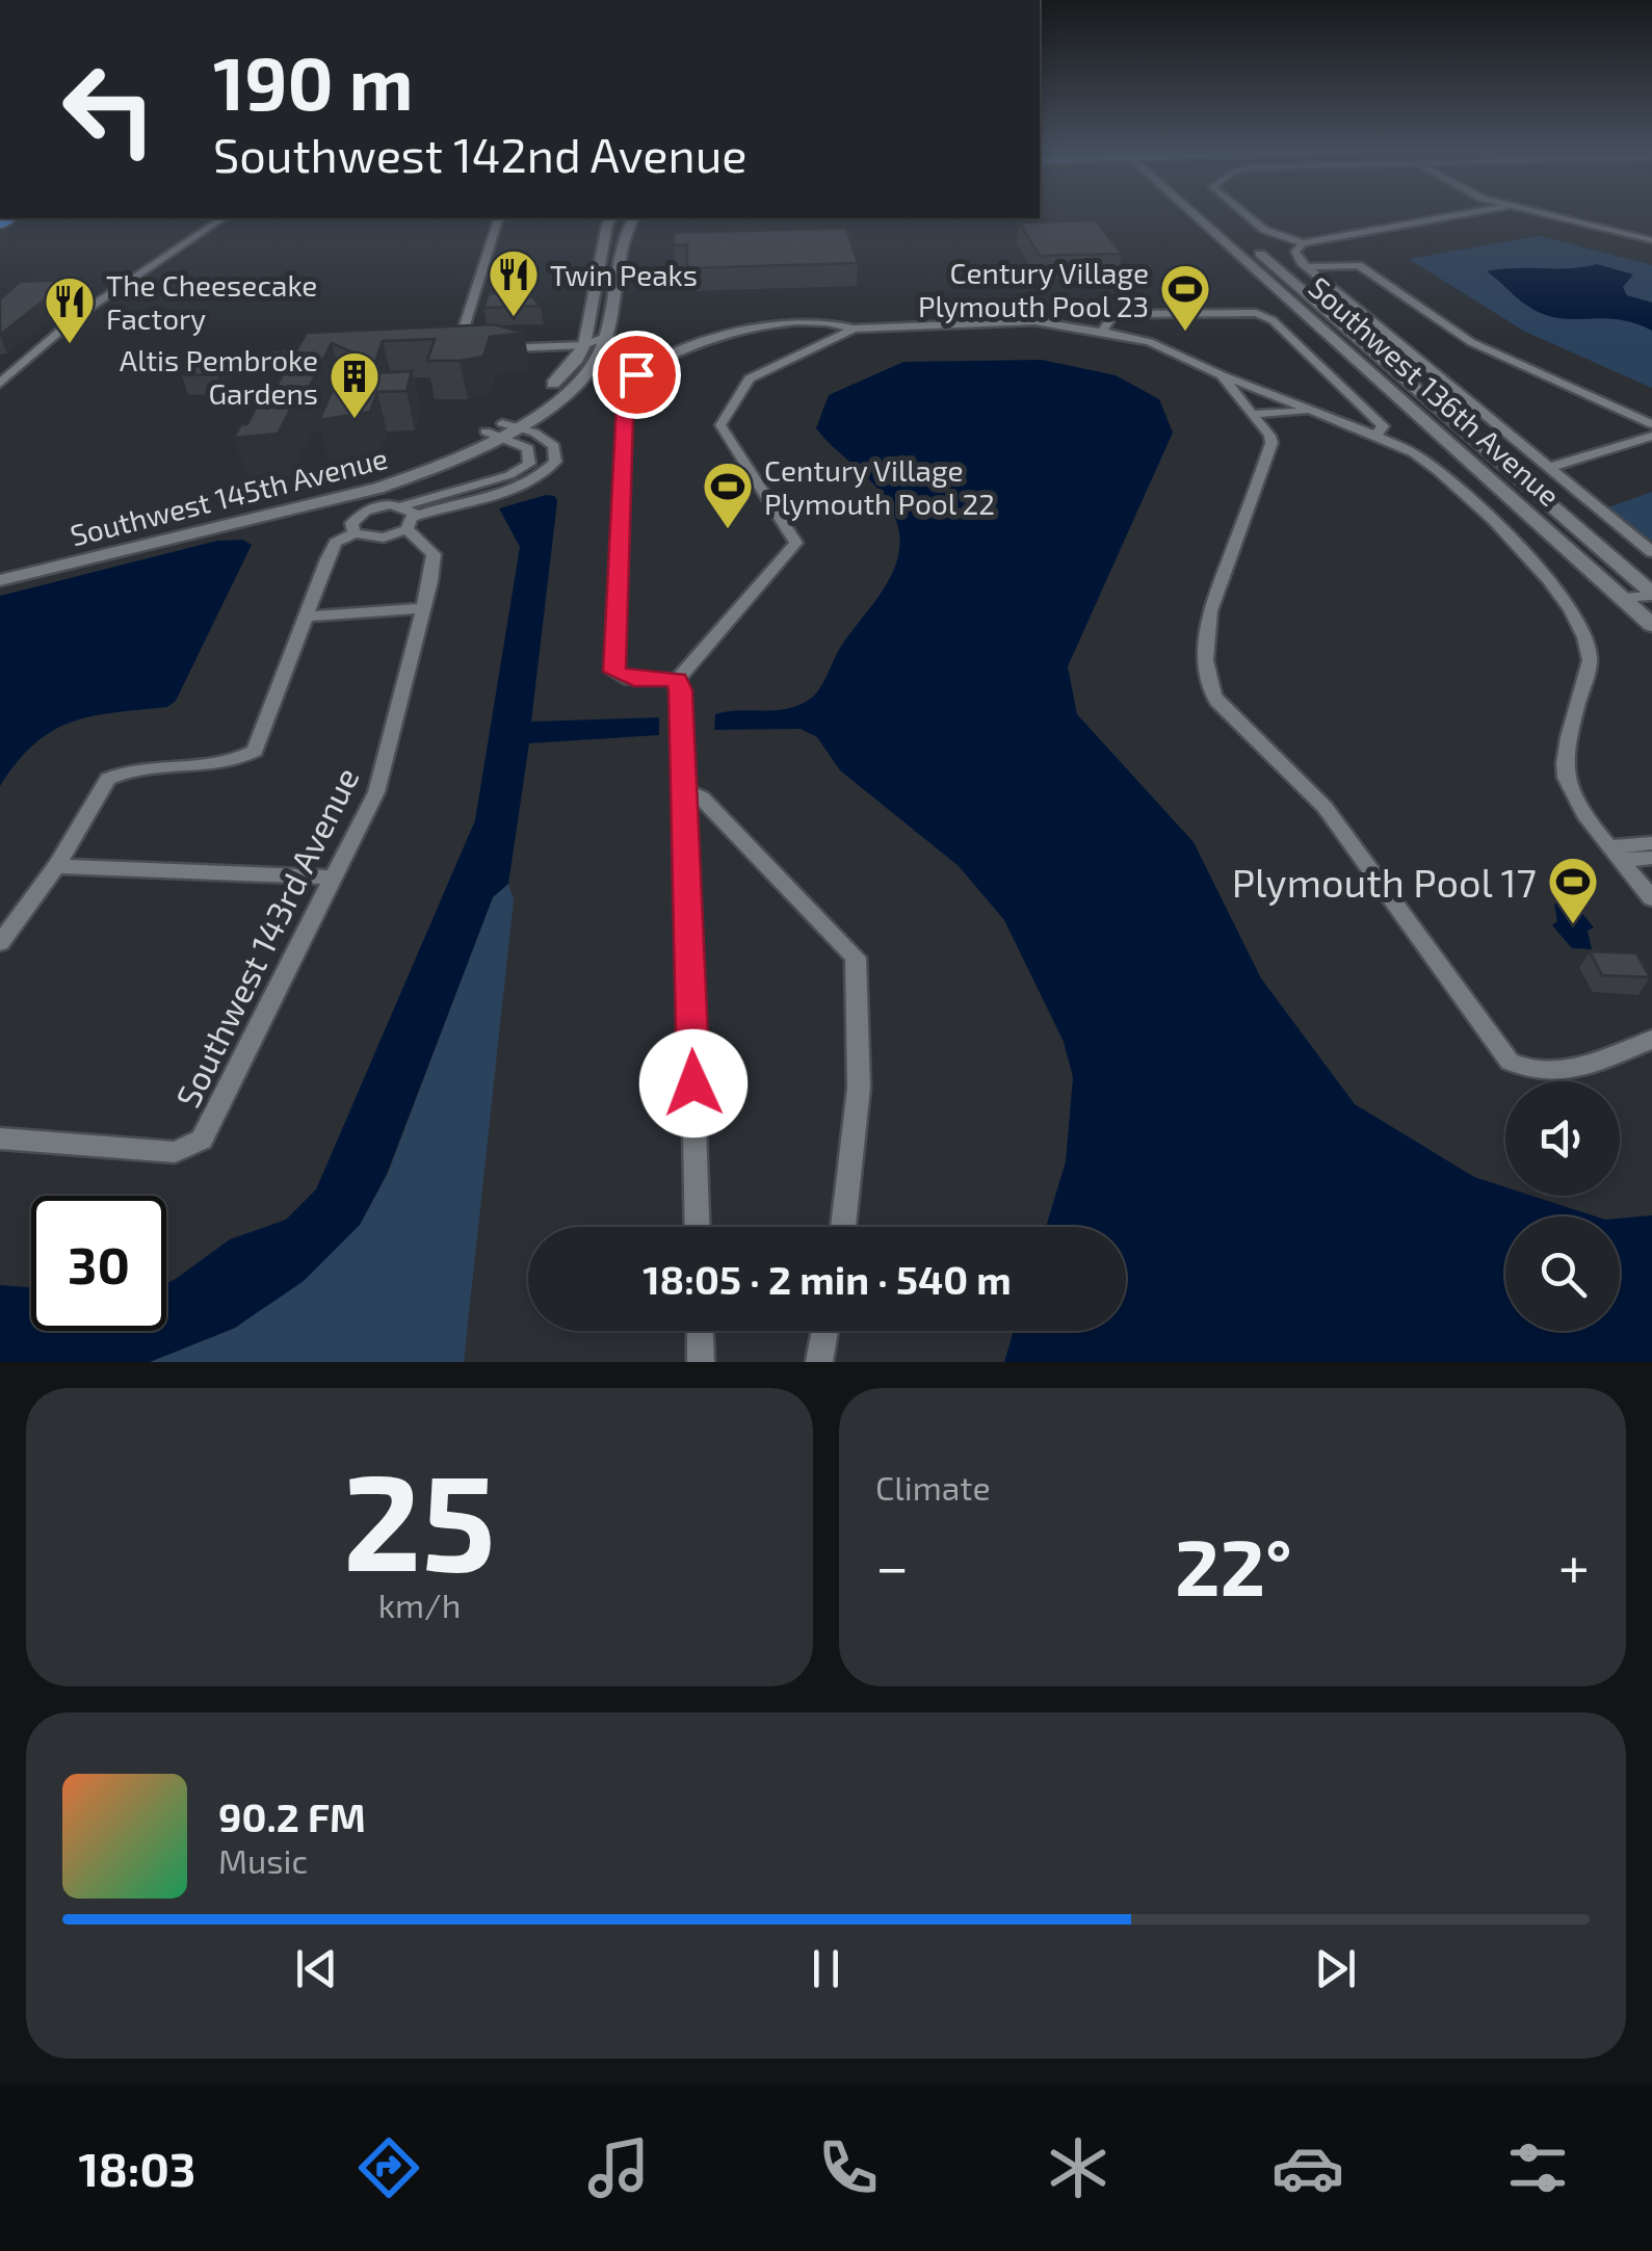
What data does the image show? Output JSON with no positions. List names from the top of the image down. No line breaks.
{"streets":{"street":["Southwest 136th Avenue","Southwest 145th Avenue","Southwest 143rd Avenue"]},"places":{"restaurant":["Twin Peaks","The Cheesecake Factory"],"sports":["Century Village Plymouth Pool 23","Century Village Plymouth Pool 22","Plymouth Pool 17"],"building":["Altis Pembroke Gardens"]},"page":{"turn":["190 m","Southwest 142nd Avenue"],"limit":"30","trip":"18:05 · 2 min · 540 m","tile":[["25","km/h"],"Climate"],"heat":["−","22°","+"],"song":["90.2 FM","Music"],"tabs":"18:03"}}
